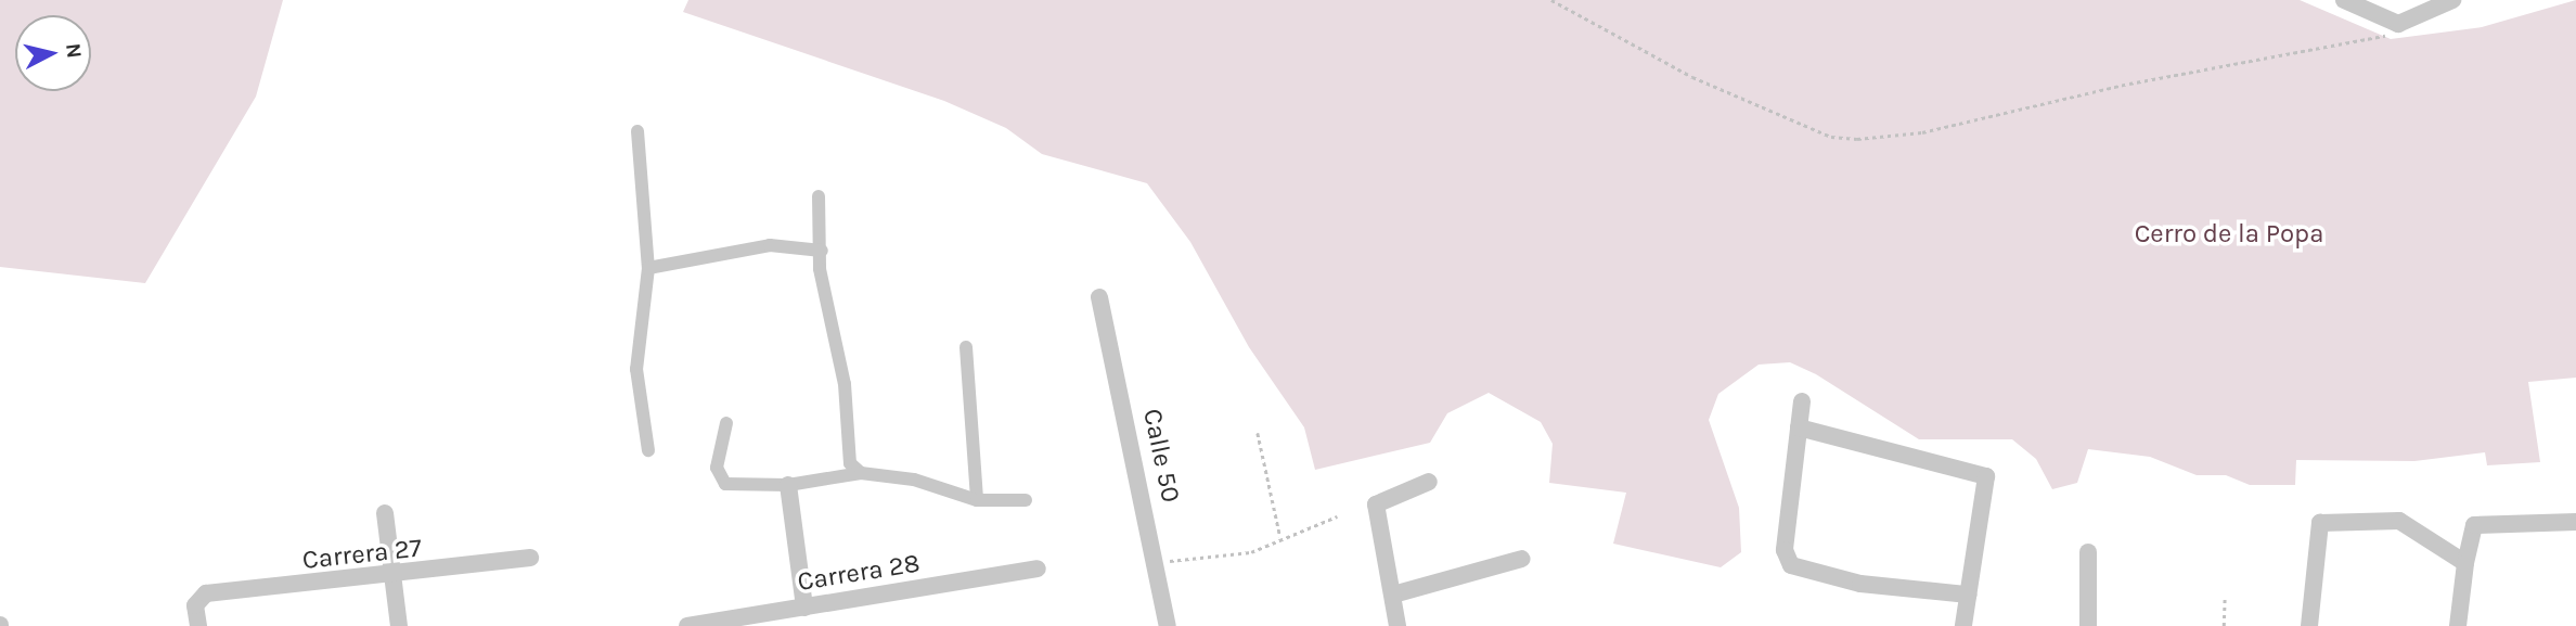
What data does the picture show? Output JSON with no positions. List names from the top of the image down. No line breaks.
{"streets":{"street":["Calle 50","Carrera 27","Carrera 28"]},"parks":["Cerro de la Popa"],"north":"right"}
